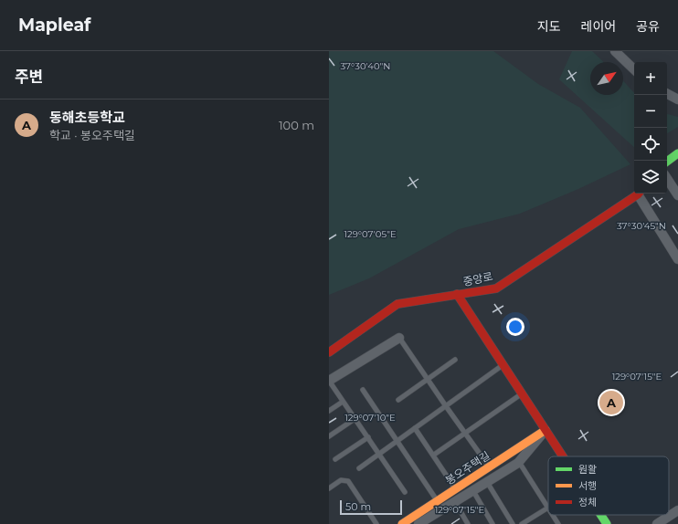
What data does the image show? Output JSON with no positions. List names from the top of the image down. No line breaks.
{"streets":{"street":["중앙로","봉오주택길"]},"legend":["원활","서행","정체"],"scale_bar":"50 m","north":"top right","page":{"header":"Mapleaf","nav":["지도","레이어","공유"],"heading":"주변","map_buttons":["+","−"],"list":[{"mark":"A","name":"동해초등학교","note":"학교 · 봉오주택길","value":"100 m"}],"pins":"A","scale":"50 m"},"coordinates":["37°30'40\"N","37°30'45\"N","129°07'05\"E","129°07'15\"E","129°07'10\"E"]}
